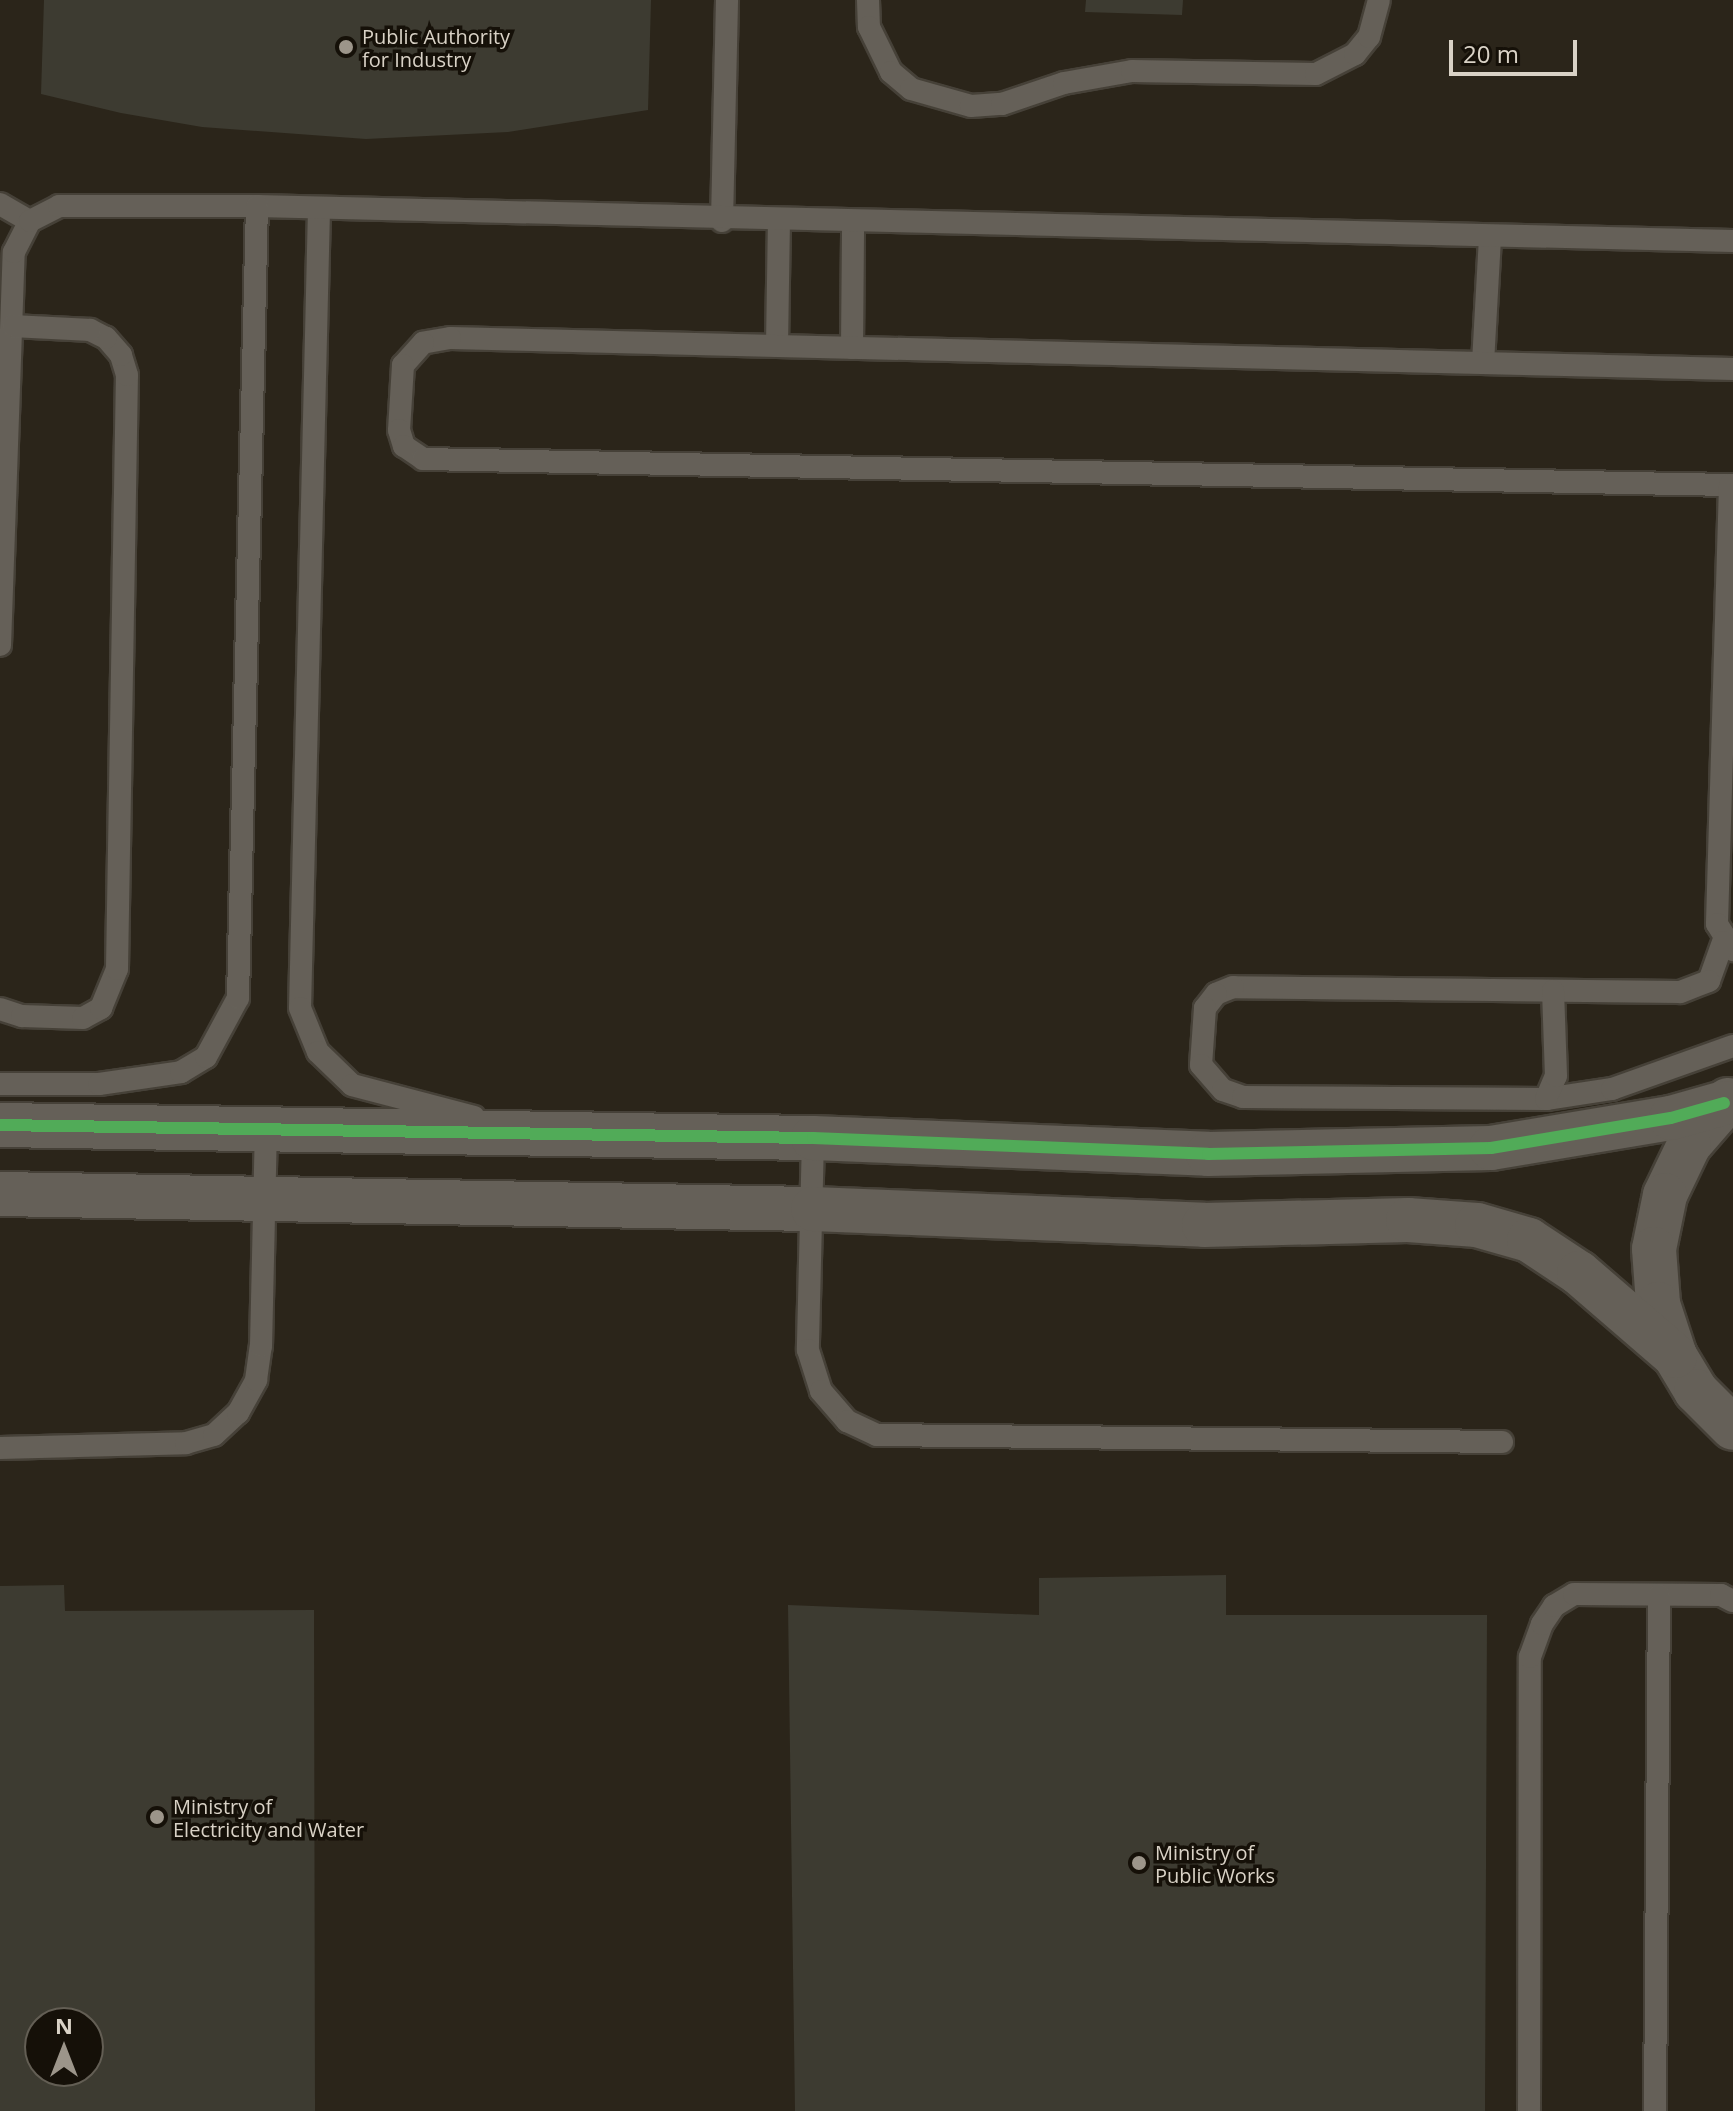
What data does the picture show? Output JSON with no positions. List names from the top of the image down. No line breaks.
{"places":["Public Authority for Industry","Ministry of Electricity and Water","Ministry of Public Works"],"scale_bar":"20 m","north":"top"}
